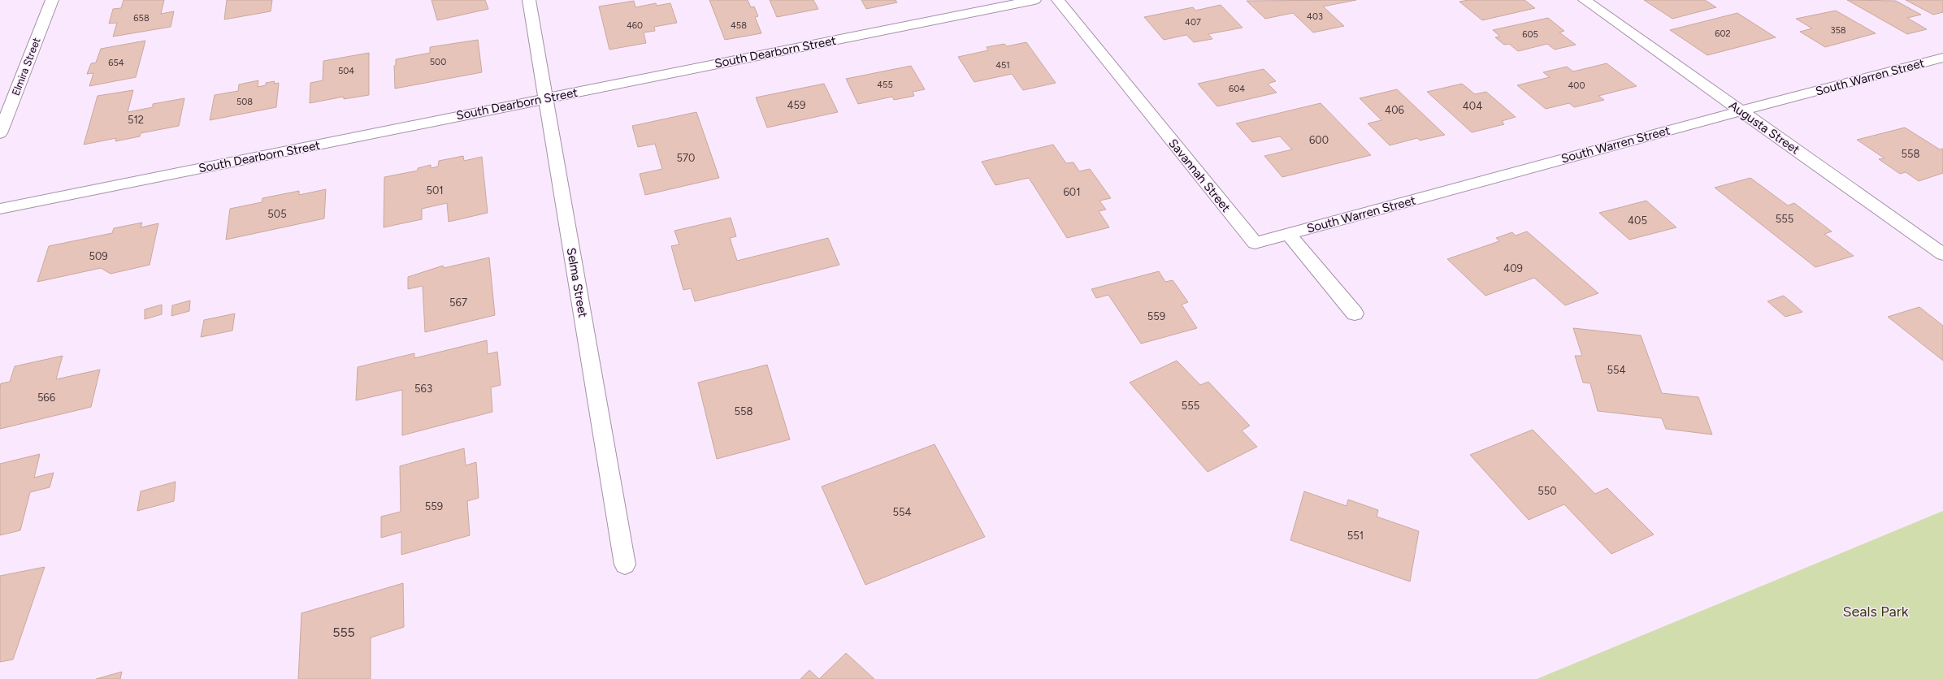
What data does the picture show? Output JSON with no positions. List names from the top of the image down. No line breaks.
{"streets":{"street":["South Dearborn Street","Elmira Street","South Warren Street","Augusta Street","Savannah Street","Selma Street"]},"crossings":[["South Dearborn Street","Selma Street"],["South Warren Street","Augusta Street"],["South Warren Street","Savannah Street"]],"parks":["Seals Park"],"house_numbers":["403","658","407","460","458","358","602","605","500","654","451","504","455","400","604","508","459","404","406","512","600","558","570","501","601","505","555","405","509","409","567","559","554","563","566","555","558","550","559","554","551","555"]}
